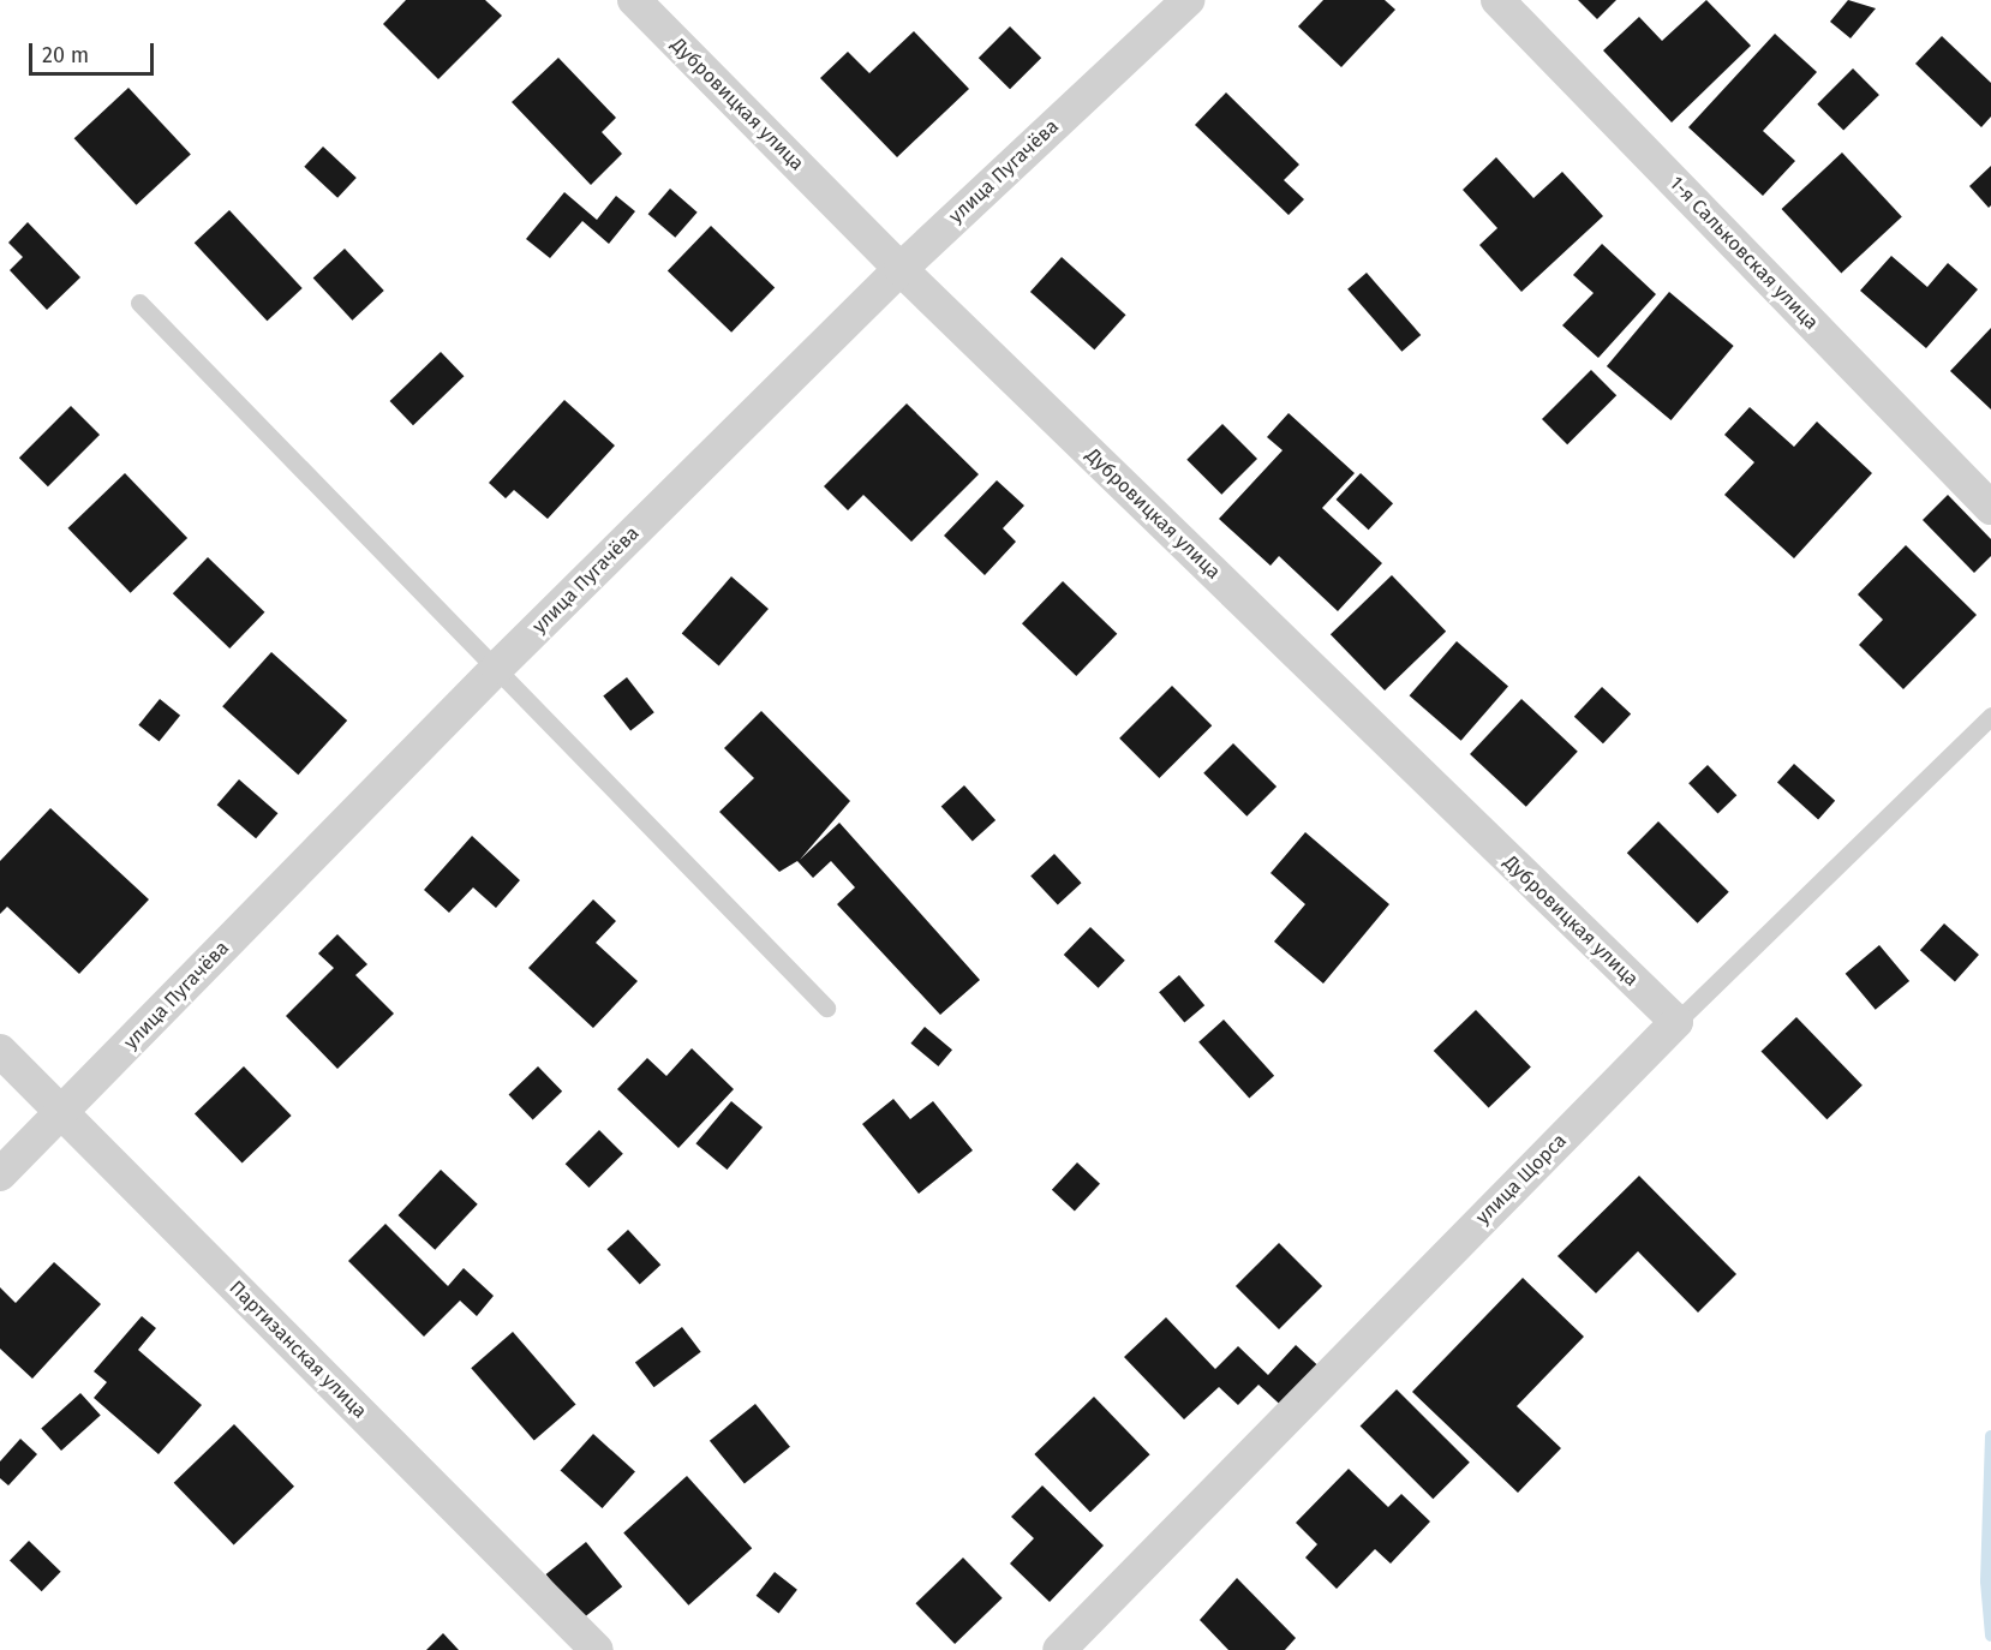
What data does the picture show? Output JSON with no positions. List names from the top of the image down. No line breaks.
{"streets":{"street":["Дубровицкая улица","улица Пугачёва","1-я Сальковская улица","улица Щорса","Партизанская улица"]},"crossings":[["Дубровицкая улица","улица Пугачёва"],["Дубровицкая улица","улица Щорса"],["улица Пугачёва","Партизанская улица"]],"scale_bar":"20 m"}
